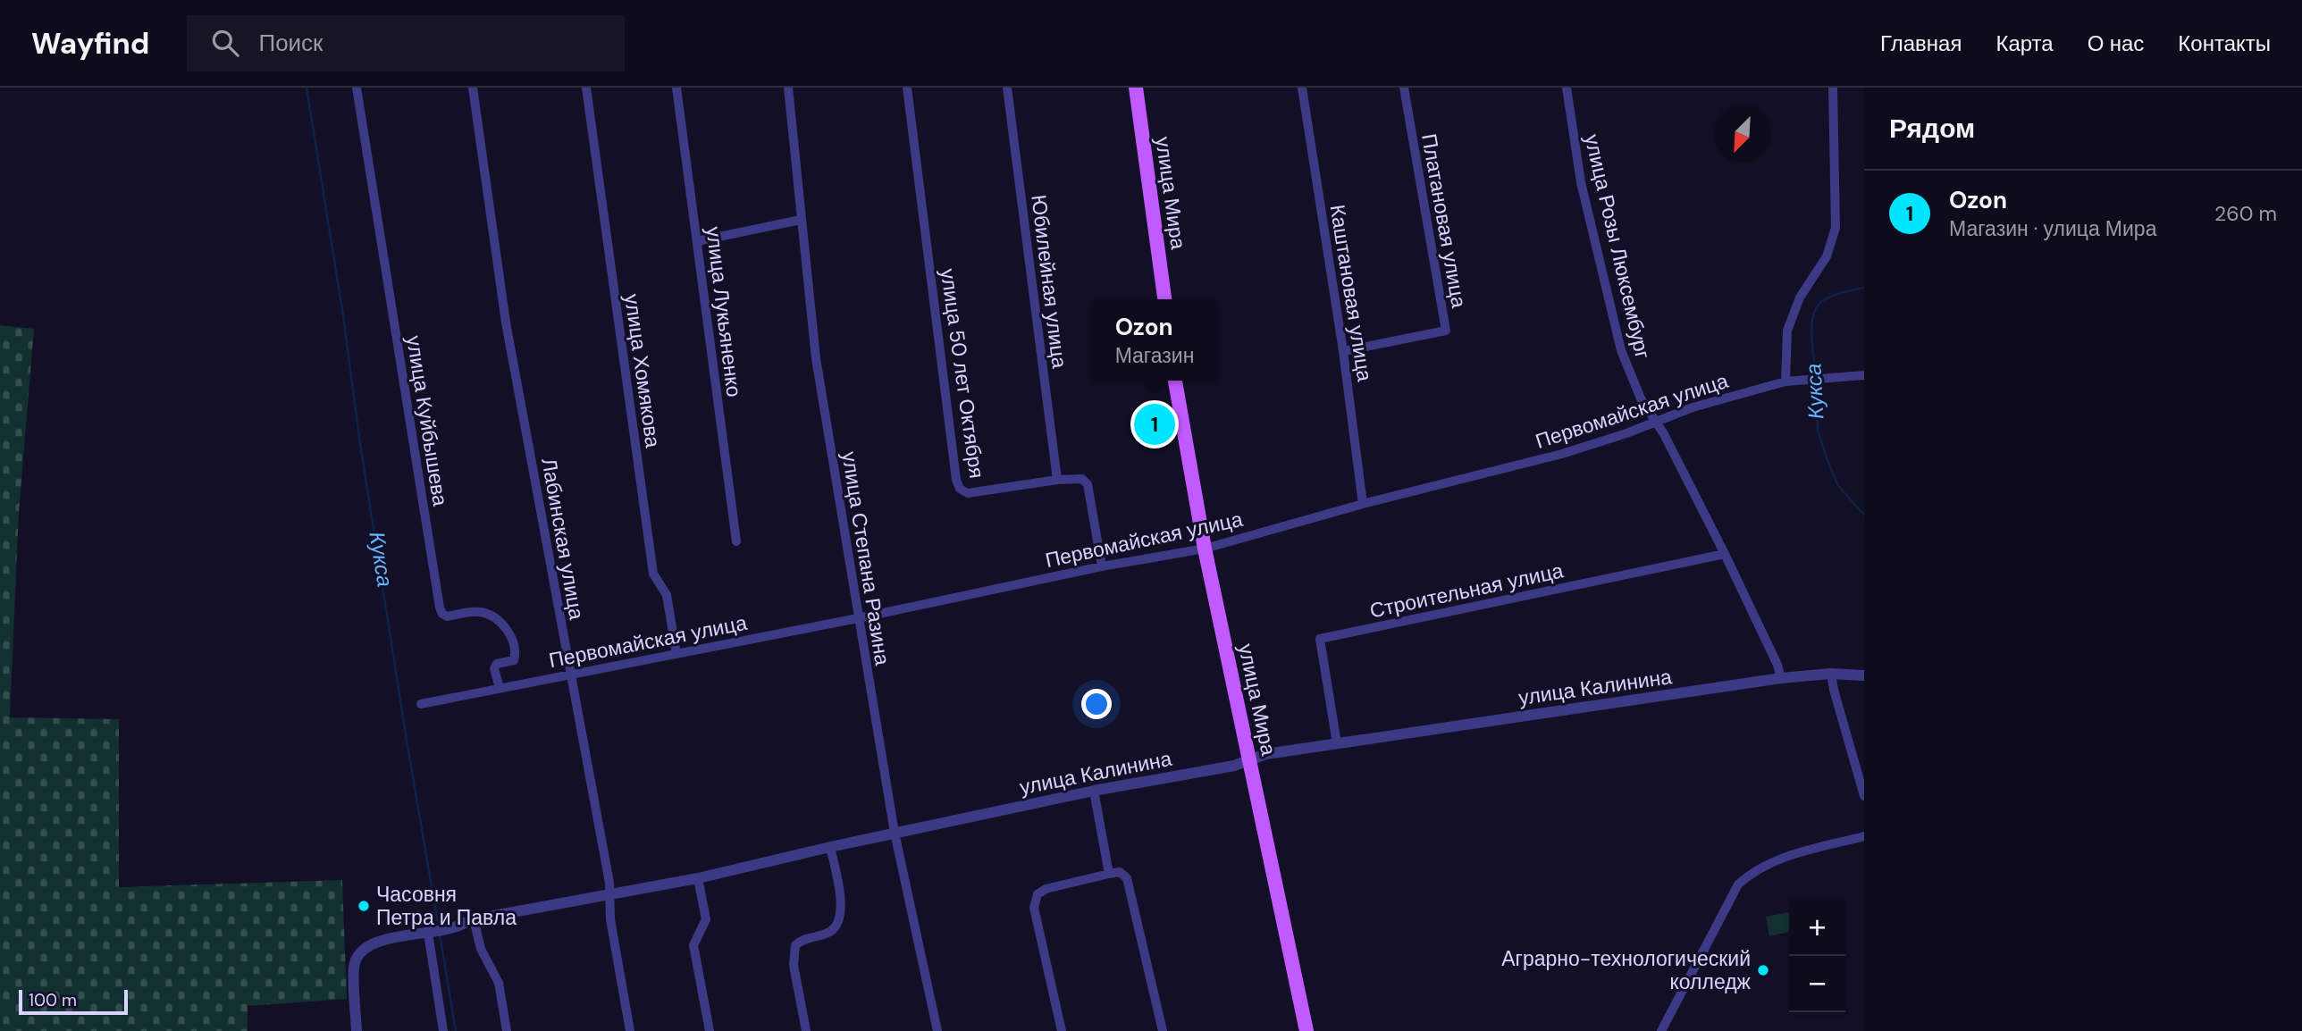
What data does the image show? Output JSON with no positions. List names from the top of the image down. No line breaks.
{"streets":{"main road":["улица Мира"],"street":["Платановая улица","улица Розы Люксембург","Юбилейная улица","Каштановая улица","улица Лукьяненко","улица Хомякова","улица 50 лет Октября","Первомайская улица","улица Куйбышева","Лабинская улица","улица Степана Разина","Строительная улица","улица Калинина"]},"crossings":[["улица Мира","Первомайская улица"],["улица Мира","улица Калинина"],["Платановая улица","Каштановая улица"],["улица Розы Люксембург","Первомайская улица"],["улица Розы Люксембург","Строительная улица"],["улица Розы Люксембург","улица Калинина"],["Юбилейная улица","улица 50 лет Октября"],["Каштановая улица","Первомайская улица"],["улица Хомякова","Первомайская улица"],["улица 50 лет Октября","Первомайская улица"],["Первомайская улица","улица Куйбышева"],["Первомайская улица","Лабинская улица"],["Первомайская улица","улица Степана Разина"],["Лабинская улица","улица Калинина"],["улица Степана Разина","улица Калинина"],["Строительная улица","улица Калинина"]],"water":["Кукса"],"places":["Часовня Петра и Павла","Аграрно-технологический колледж"],"scale_bar":"100 m","north":"bottom left","page":{"header":"Wayfind","search":"Поиск","nav":["Главная","Карта","О нас","Контакты"],"heading":"Рядом","list":[{"mark":"1","name":"Ozon","note":"Магазин · улица Мира","value":"260 m"}],"popup":["Ozon","Магазин"],"pins":"1","map_buttons":["+","−"],"scale":"100 m"}}
